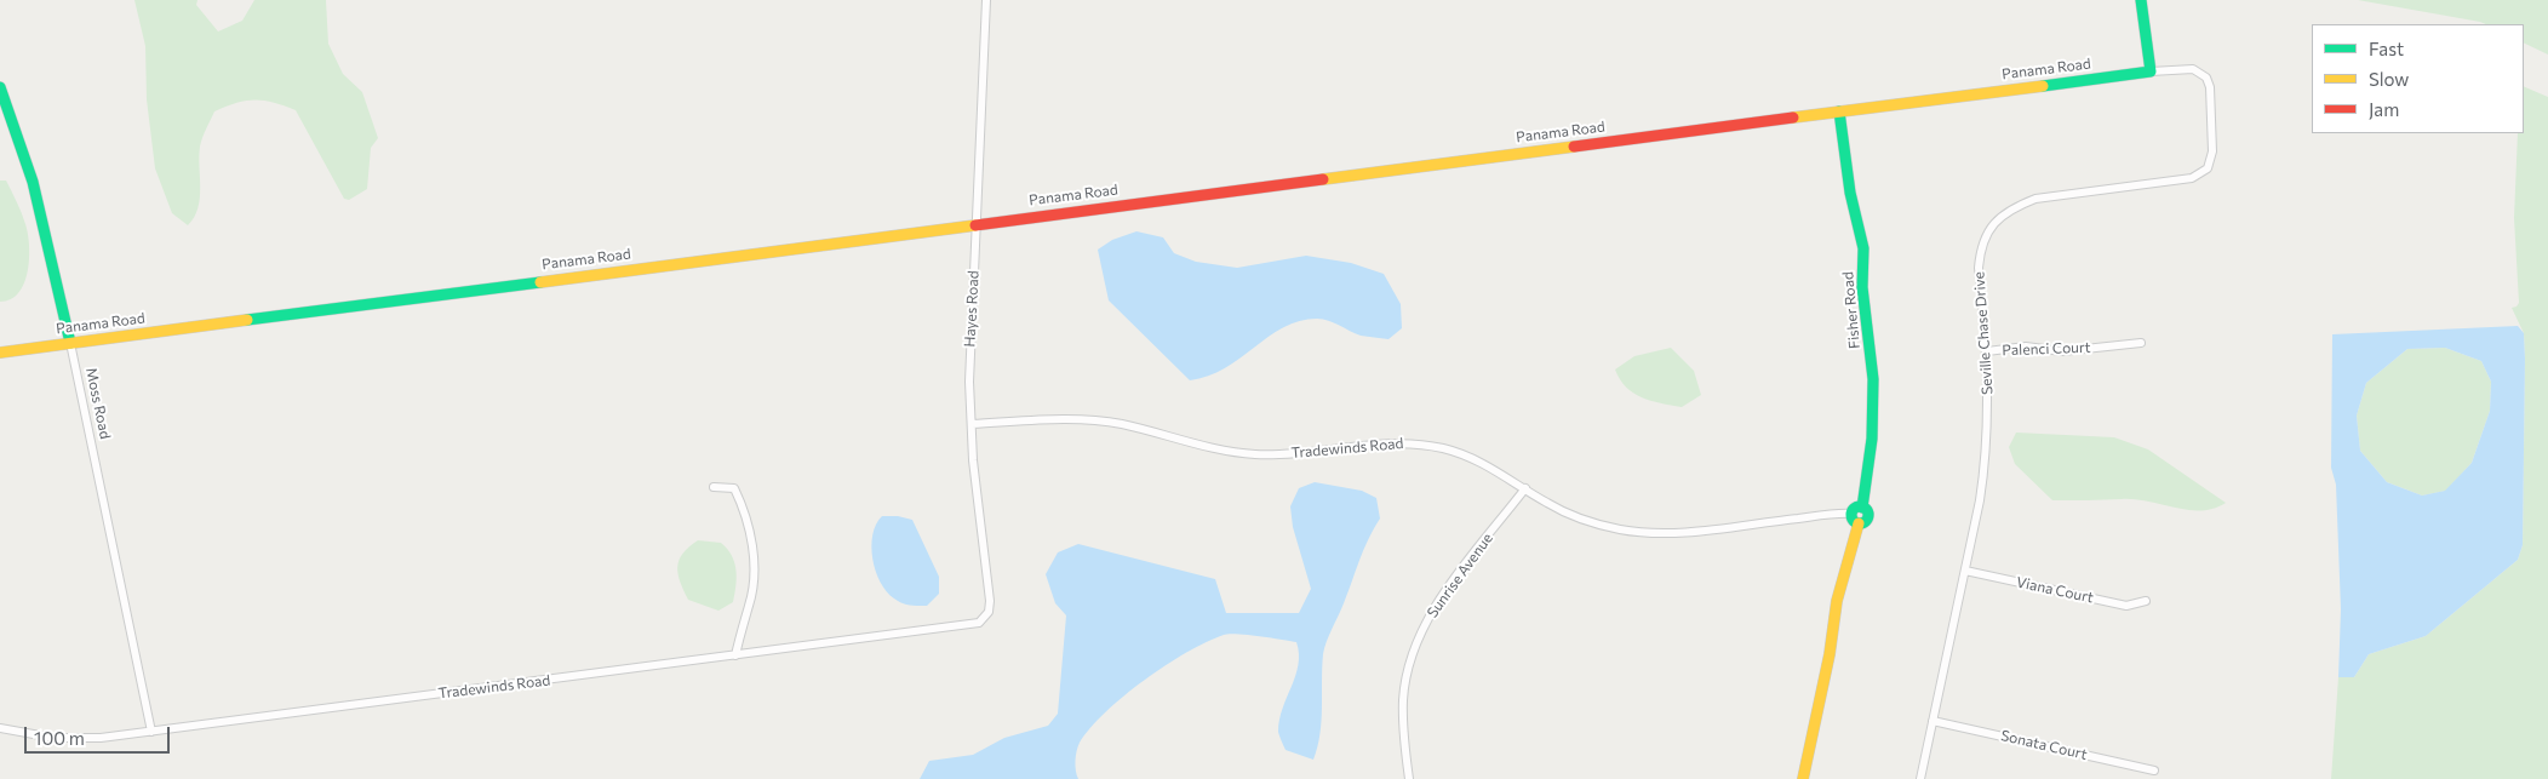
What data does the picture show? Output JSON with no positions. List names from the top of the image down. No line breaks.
{"streets":{"street":["Panama Road","Hayes Road","Fisher Road","Seville Chase Drive","Palenci Court","Moss Road","Tradewinds Road","Sunrise Avenue","Viana Court","Sonata Court"]},"crossings":[["Panama Road","Hayes Road"],["Panama Road","Fisher Road"],["Panama Road","Seville Chase Drive"],["Panama Road","Moss Road"],["Hayes Road","Tradewinds Road"],["Fisher Road","Tradewinds Road"],["Seville Chase Drive","Palenci Court"],["Seville Chase Drive","Viana Court"],["Seville Chase Drive","Sonata Court"],["Moss Road","Tradewinds Road"],["Tradewinds Road","Sunrise Avenue"]],"legend":["Fast","Slow","Jam"],"scale_bar":"100 m"}
